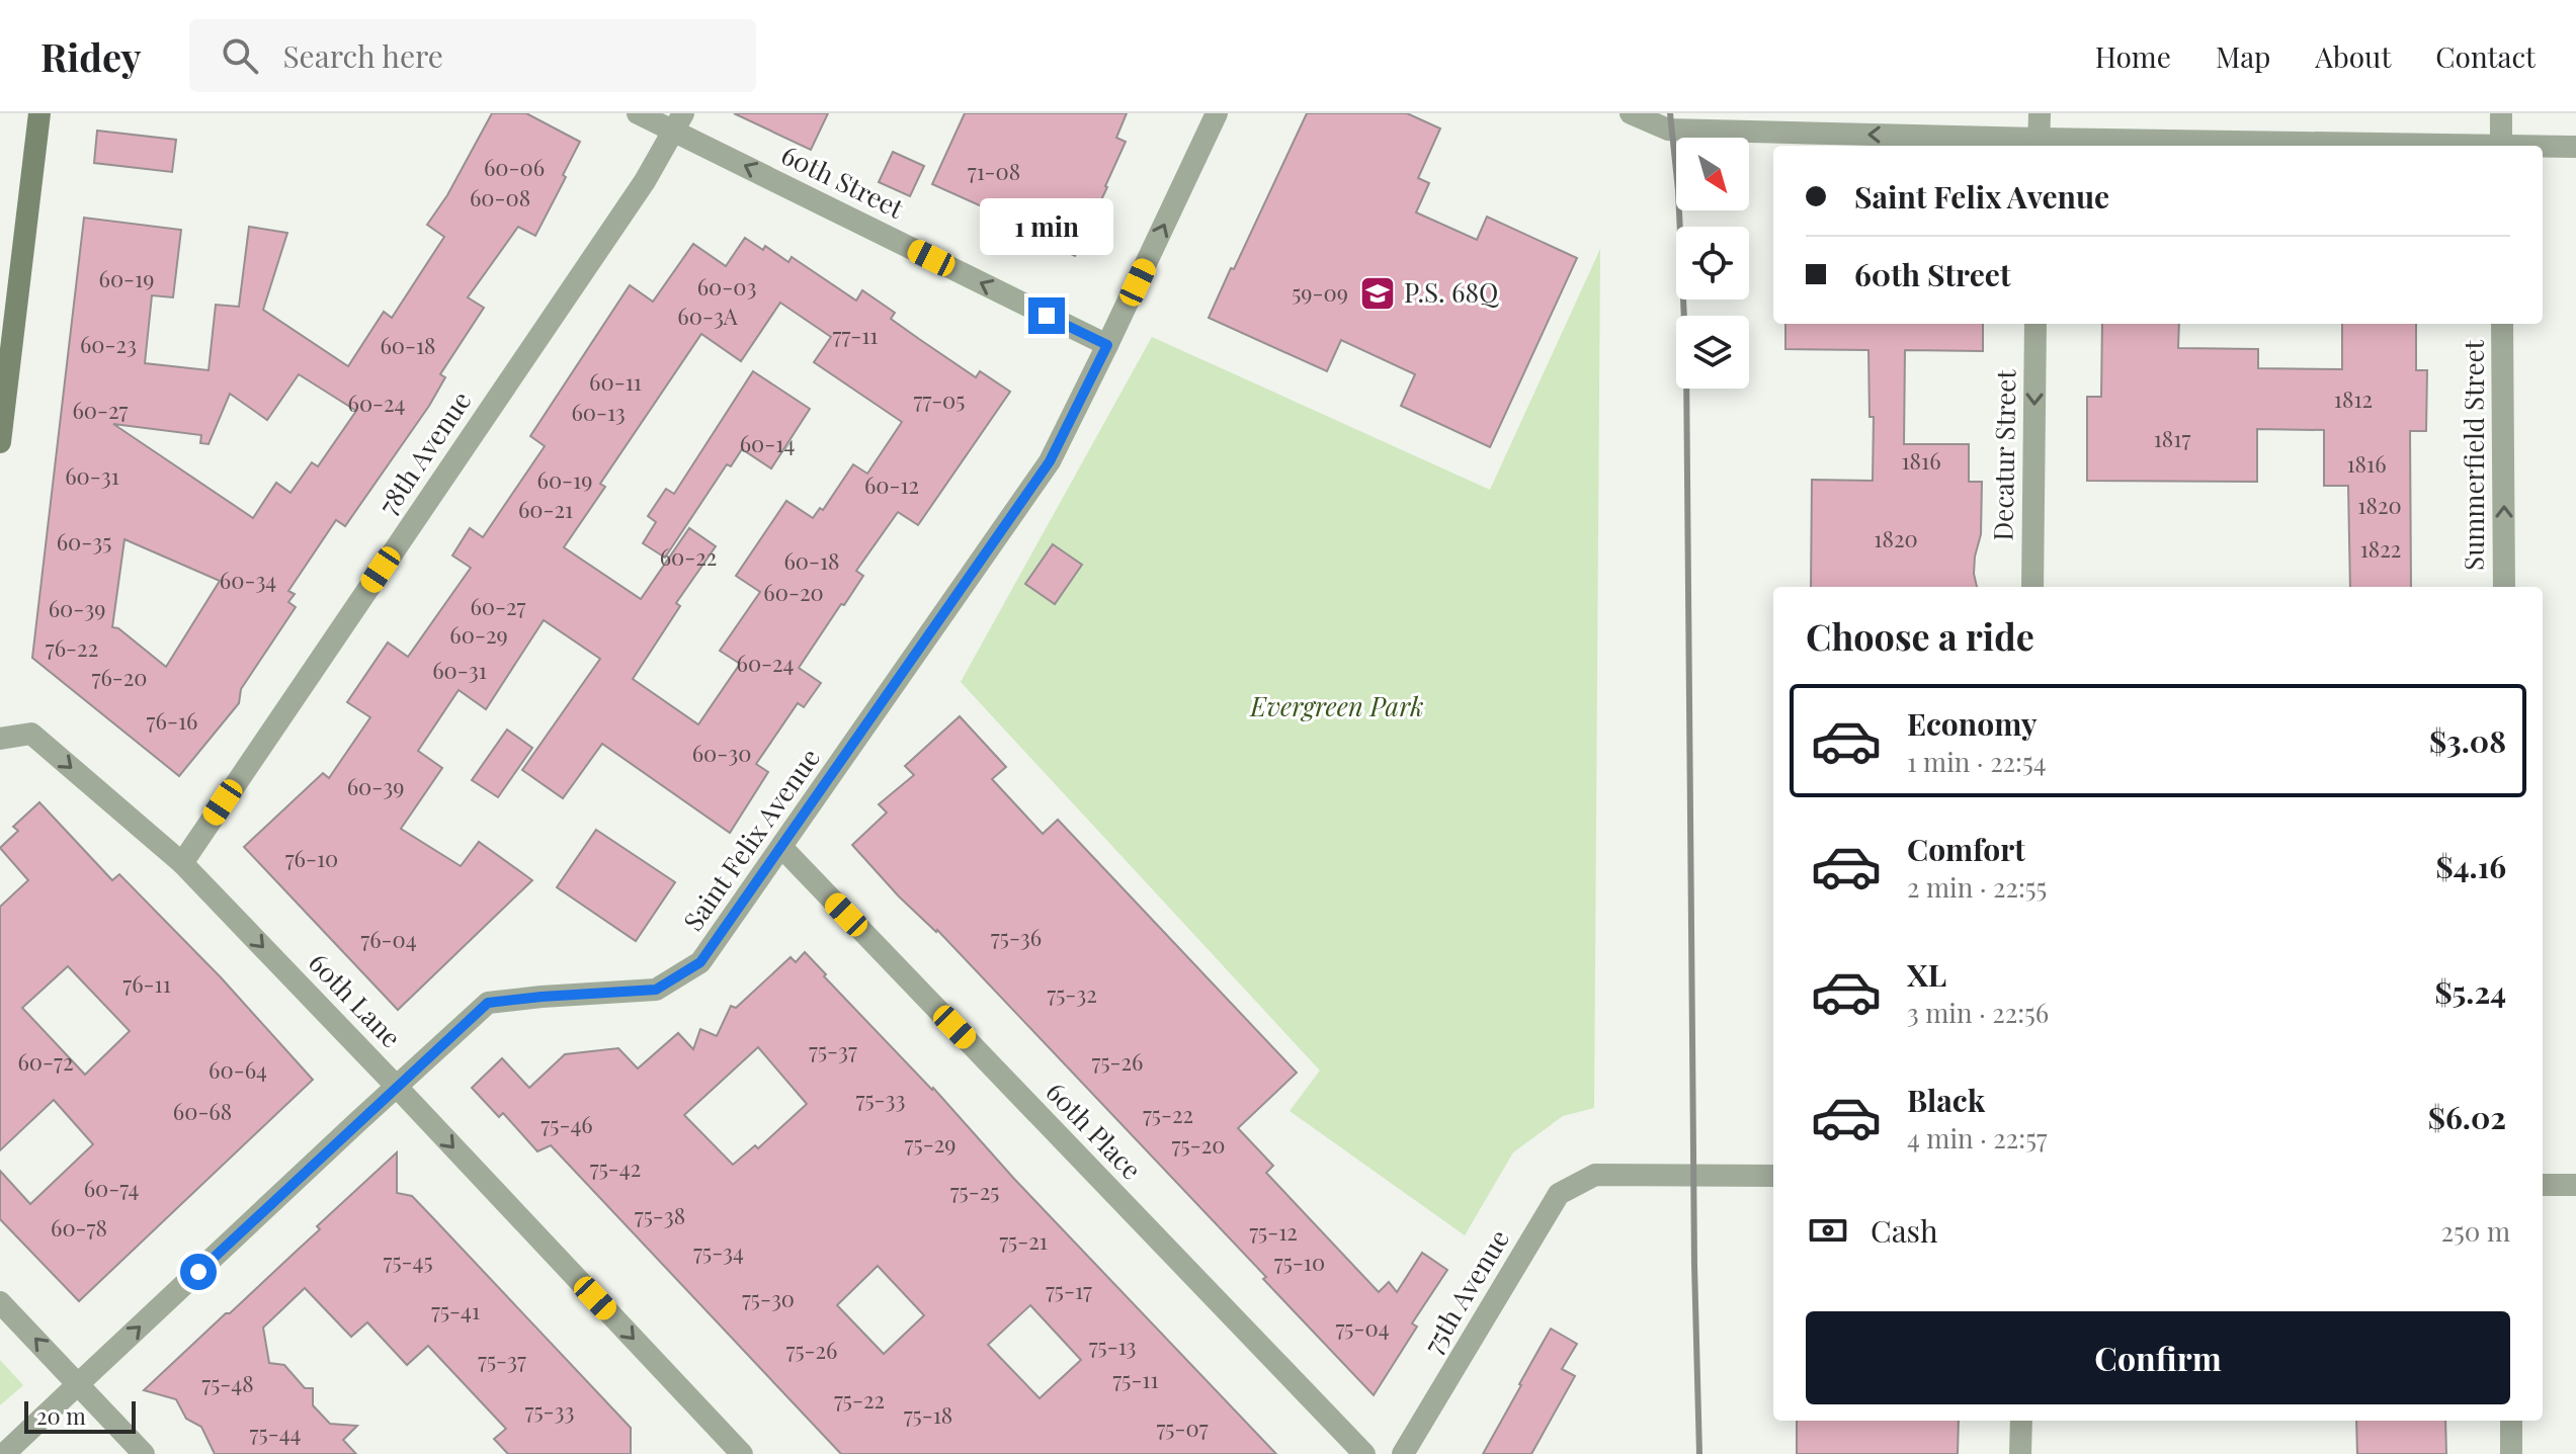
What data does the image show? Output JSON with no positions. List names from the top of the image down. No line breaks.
{"streets":{"street":["60th Street","78th Avenue","Decatur Street","Summerfield Street","Saint Felix Avenue","60th Lane","60th Place","75th Avenue"]},"crossings":[["60th Street","78th Avenue"],["60th Street","Saint Felix Avenue"],["78th Avenue","60th Lane"],["Saint Felix Avenue","60th Lane"],["Saint Felix Avenue","60th Place"]],"one_way":["60th Street","Decatur Street","Summerfield Street","Saint Felix Avenue","60th Lane"],"parks":["Evergreen Park"],"places":{"school or university":["P.S. 68Q"]},"house_numbers":["60-06","71-08","60-08","60-19","60-03","59-09","60-3A","77-11","60-23","60-18","60-11","1812","77-05","60-24","60-27","60-13","1817","60-14","1816","1816","60-31","60-19","60-12","1820","60-21","1820","60-35","1822","60-22","60-18","60-34","60-20","60-27","60-39","60-29","76-22","60-24","60-31","76-20","76-16","60-30","60-39","76-10","75-36","76-04","76-11","75-32","75-37","60-72","75-26","60-64","75-33","60-68","75-22","75-46","75-29","75-20","75-42","60-74","75-25","75-38","60-78","75-12","75-21","75-34","75-45","75-10","75-17","75-30","75-41","75-04","75-13","75-26","75-37","75-11","75-48","75-22","75-33","75-18","75-07","75-44"],"scale_bar":"20 m","north":"bottom right","page":{"header":"Ridey","search":"Search here","nav":["Home","Map","About","Contact"],"banner":["Saint Felix Avenue","60th Street"],"bubble":"1 min","heading":"Choose a ride","list":[{"name":"Economy","note":"1 min · 22:54","value":"$3.08"},{"name":"Comfort","note":"2 min · 22:55","value":"$4.16"},{"name":"XL","note":"3 min · 22:56","value":"$5.24"},{"name":"Black","note":"4 min · 22:57","value":"$6.02"}],"pay":["Cash","250 m"],"buttons":"Confirm","scale":"20 m"}}
